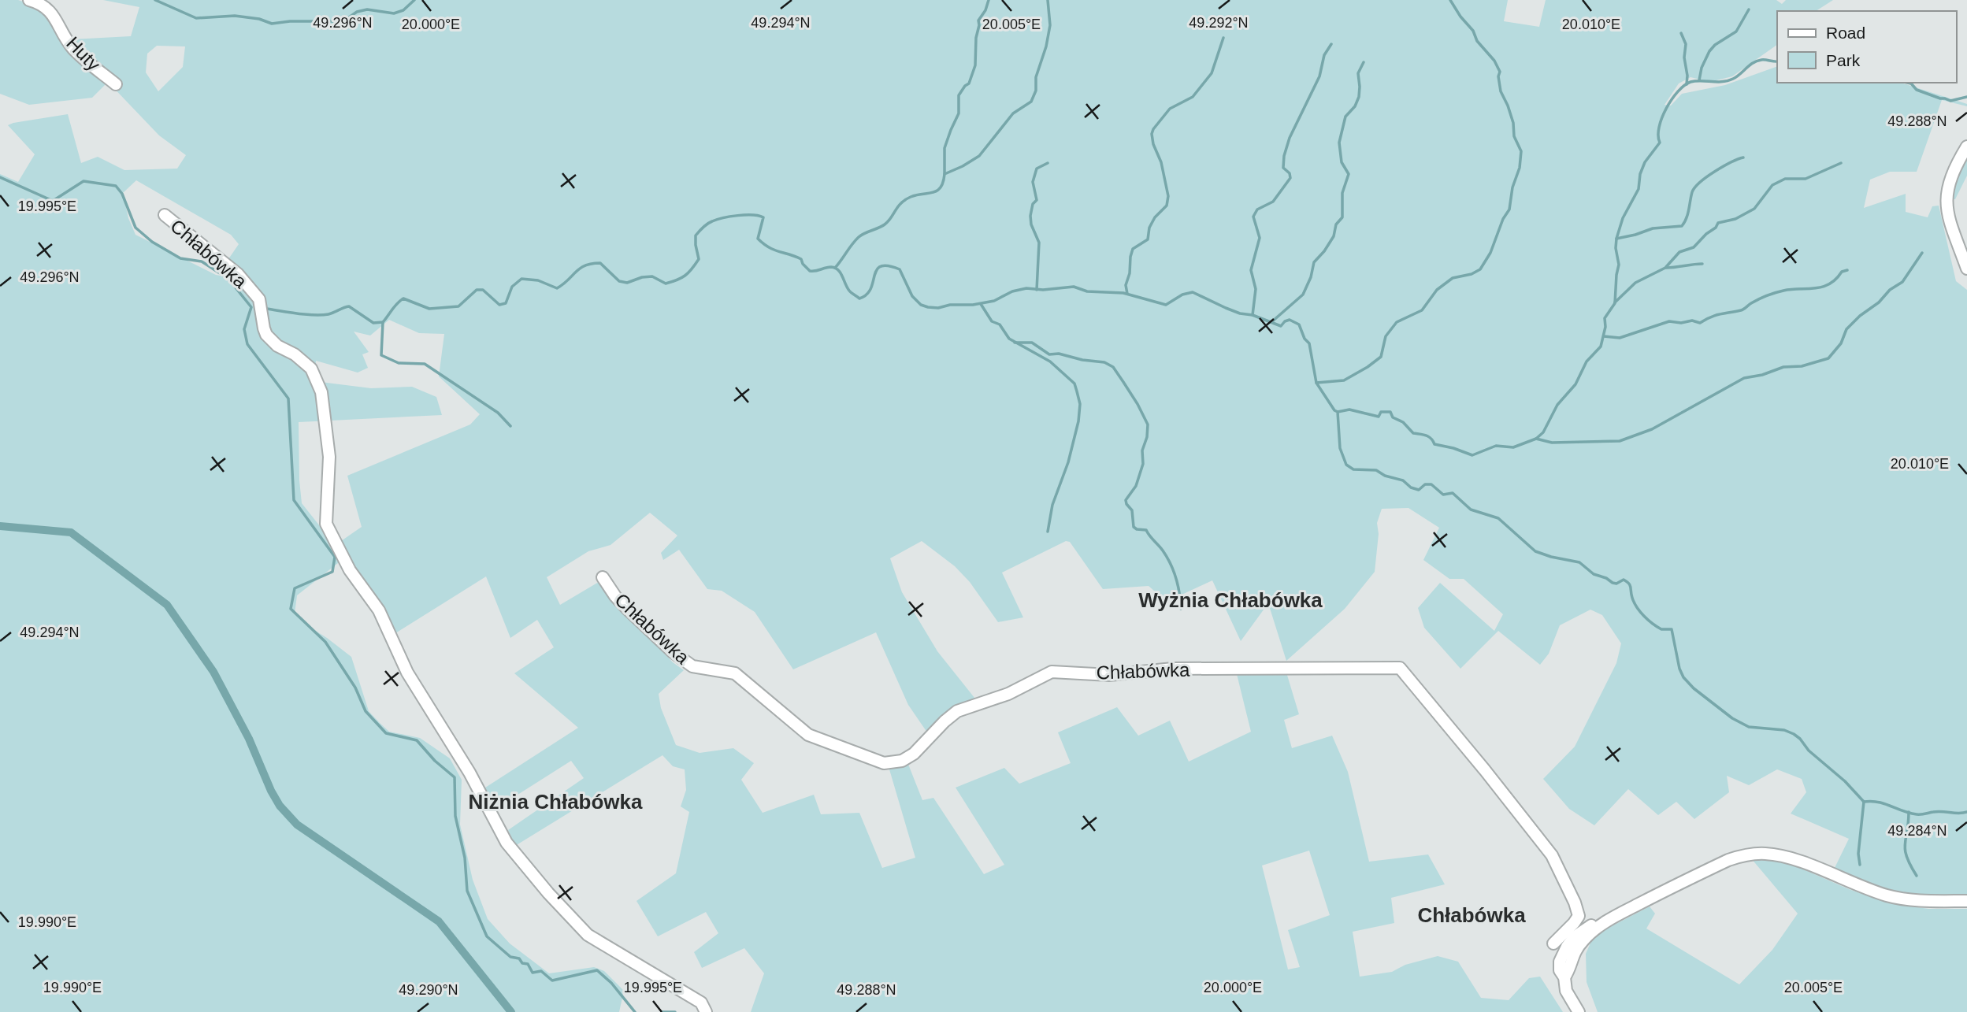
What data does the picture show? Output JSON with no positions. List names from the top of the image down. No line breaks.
{"streets":{"street":["Huty","Chłabówka"]},"districts":["Wyżnia Chłabówka","Niżnia Chłabówka","Chłabówka"],"legend":["Road","Park"],"coordinates":["49.296°N","49.294°N","49.292°N","20.000°E","20.005°E","20.010°E","49.288°N","19.995°E","49.284°N","19.990°E","49.290°N"]}
